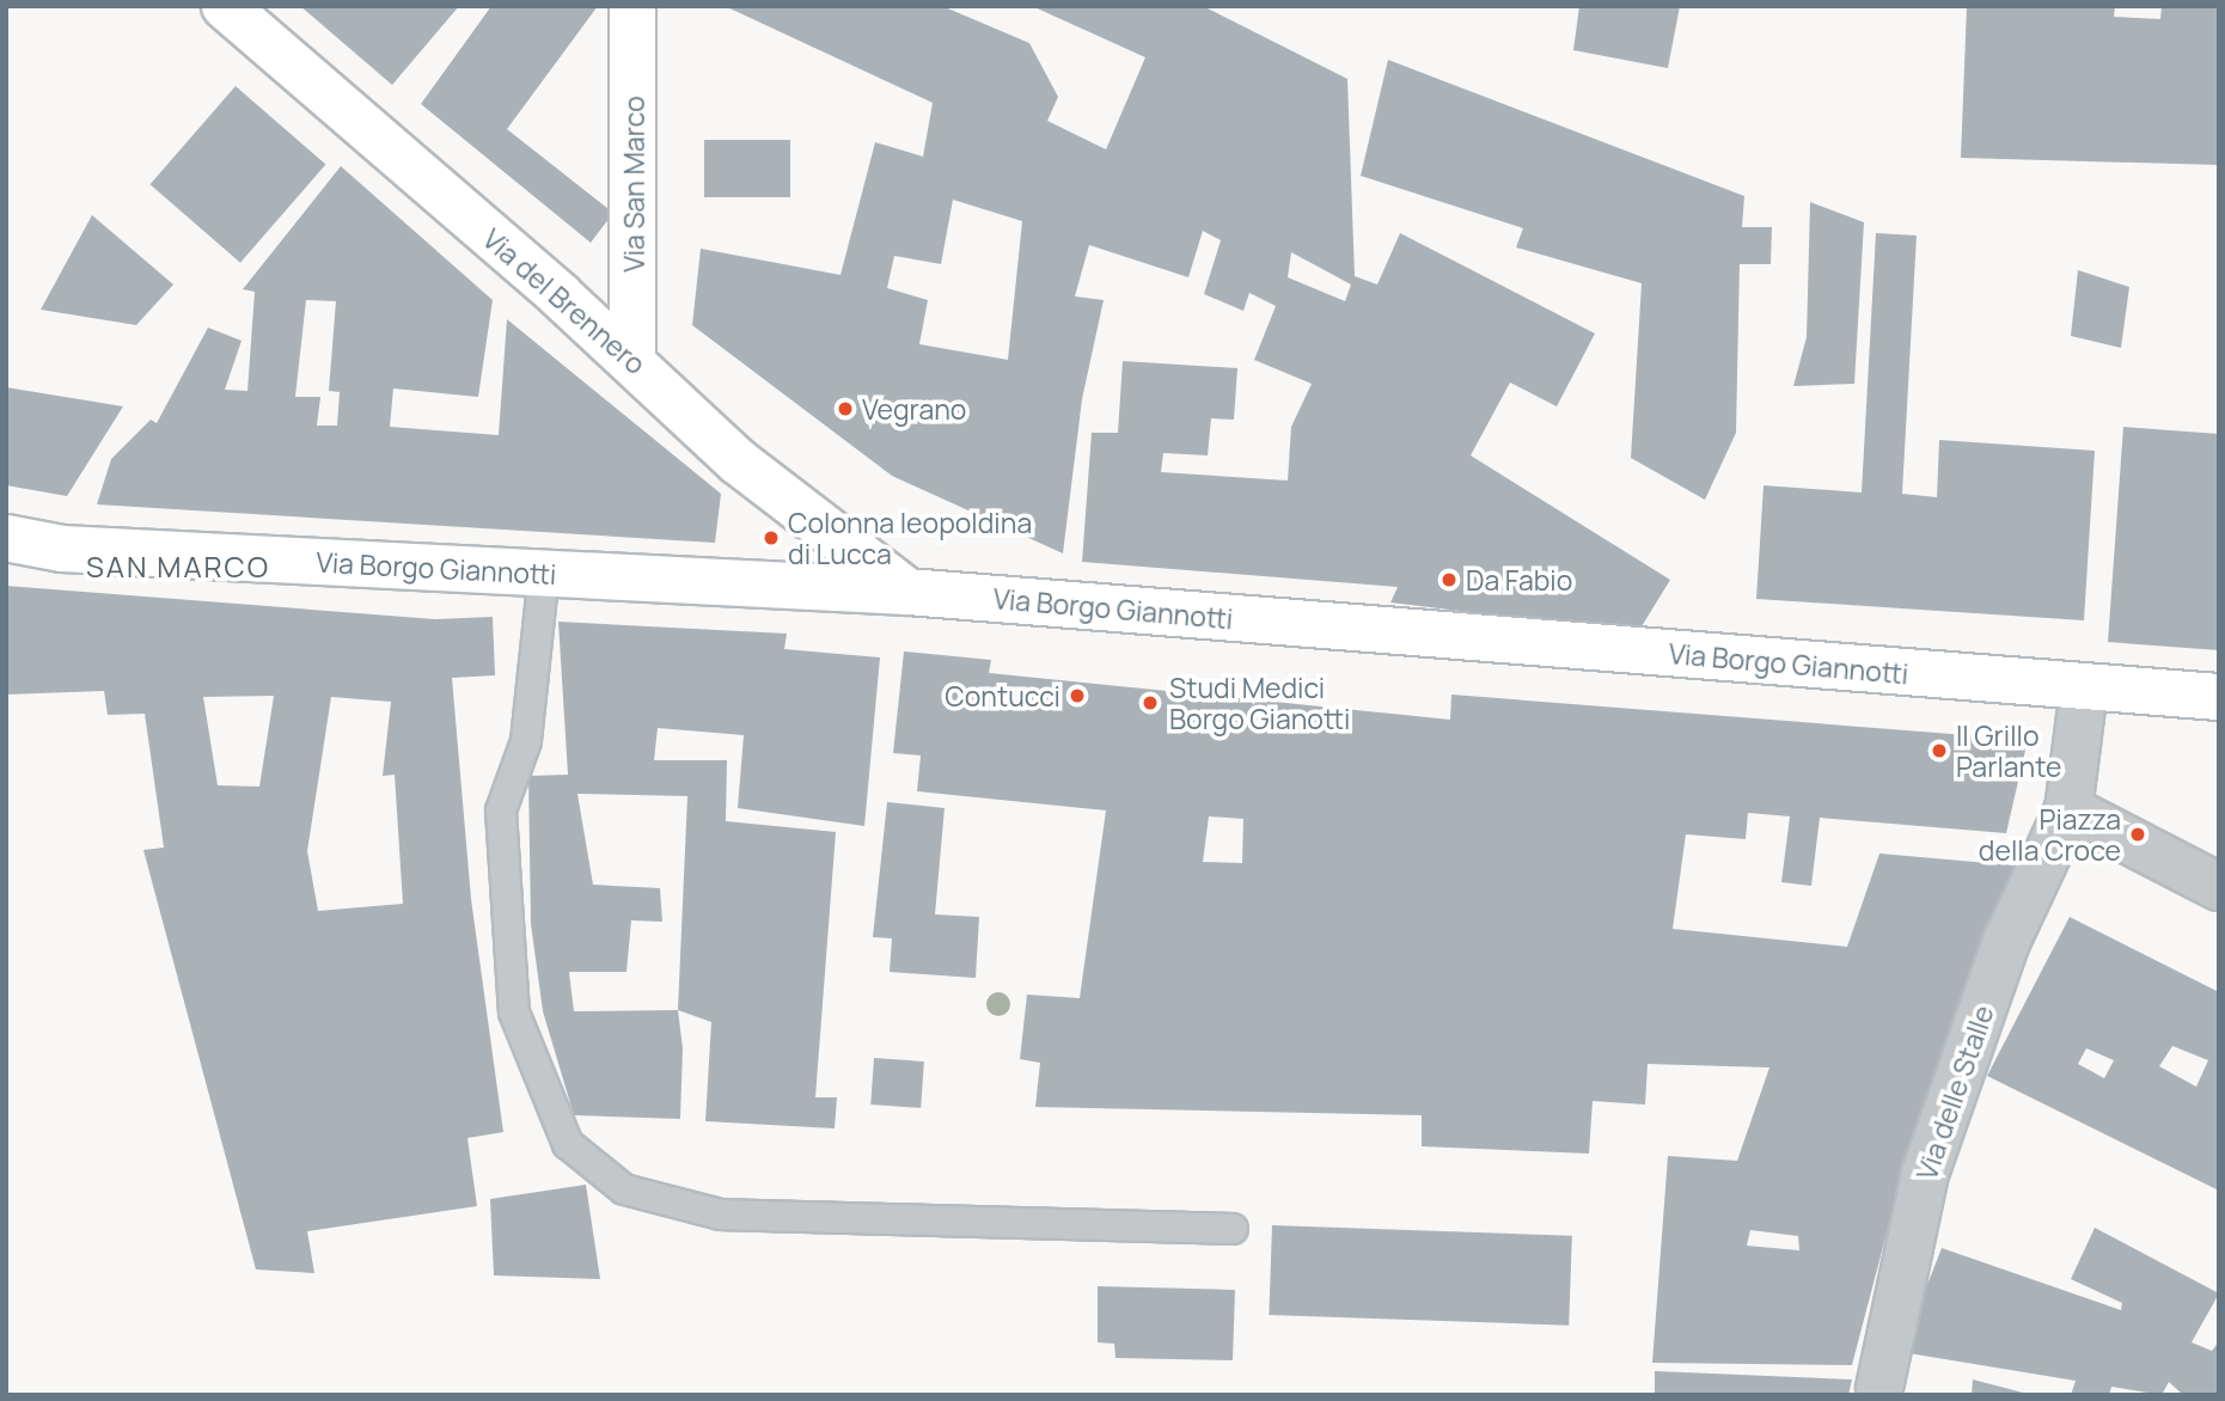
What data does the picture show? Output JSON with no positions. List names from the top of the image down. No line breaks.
{"streets":{"street":["Via San Marco","Via del Brennero","Via Borgo Giannotti","Via delle Stalle"]},"crossings":[["Via San Marco","Via del Brennero"],["Via del Brennero","Via Borgo Giannotti"]],"districts":["SAN MARCO"],"places":["Vegrano","Colonna leopoldina di Lucca","Da Fabio","Contucci","Studi Medici Borgo Gianotti","Il Grillo Parlante","Piazza della Croce"]}
